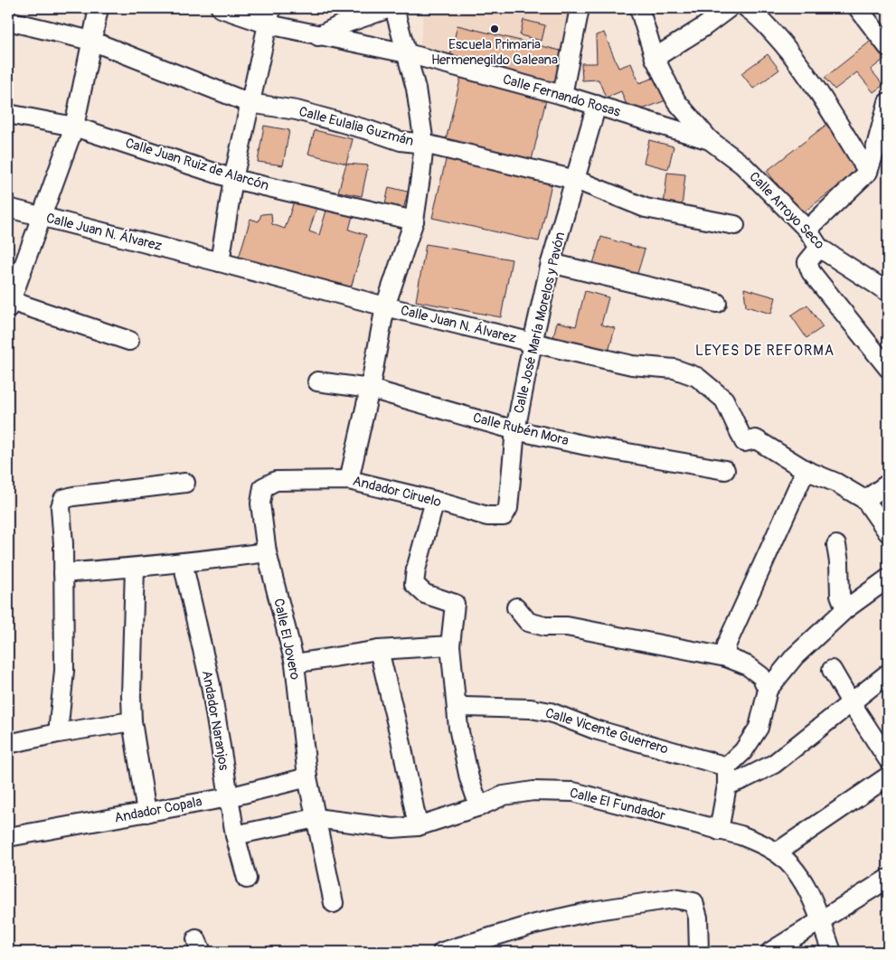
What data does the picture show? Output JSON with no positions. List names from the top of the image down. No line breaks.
{"streets":{"street":["Calle Fernando Rosas","Calle Eulalia Guzmán","Calle Juan Ruiz de Alarcón","Calle Arroyo Seco","Calle Juan N. Álvarez","Calle José María Morelos y Pavón","Calle Rubén Mora","Andador Ciruelo","Calle El Jovero","Andador Naranjos","Calle Vicente Guerrero","Calle El Fundador","Andador Copala"]},"crossings":[["Calle Fernando Rosas","Calle Arroyo Seco"],["Calle Fernando Rosas","Calle José María Morelos y Pavón"],["Calle Eulalia Guzmán","Calle José María Morelos y Pavón"],["Calle Juan N. Álvarez","Calle José María Morelos y Pavón"],["Calle José María Morelos y Pavón","Calle Rubén Mora"],["Calle José María Morelos y Pavón","Andador Ciruelo"],["Andador Ciruelo","Calle El Jovero"],["Calle El Jovero","Calle El Fundador"],["Calle El Jovero","Andador Copala"],["Andador Naranjos","Andador Copala"]],"districts":["LEYES DE REFORMA"],"places":["Escuela Primaria Hermenegildo Galeana"]}
